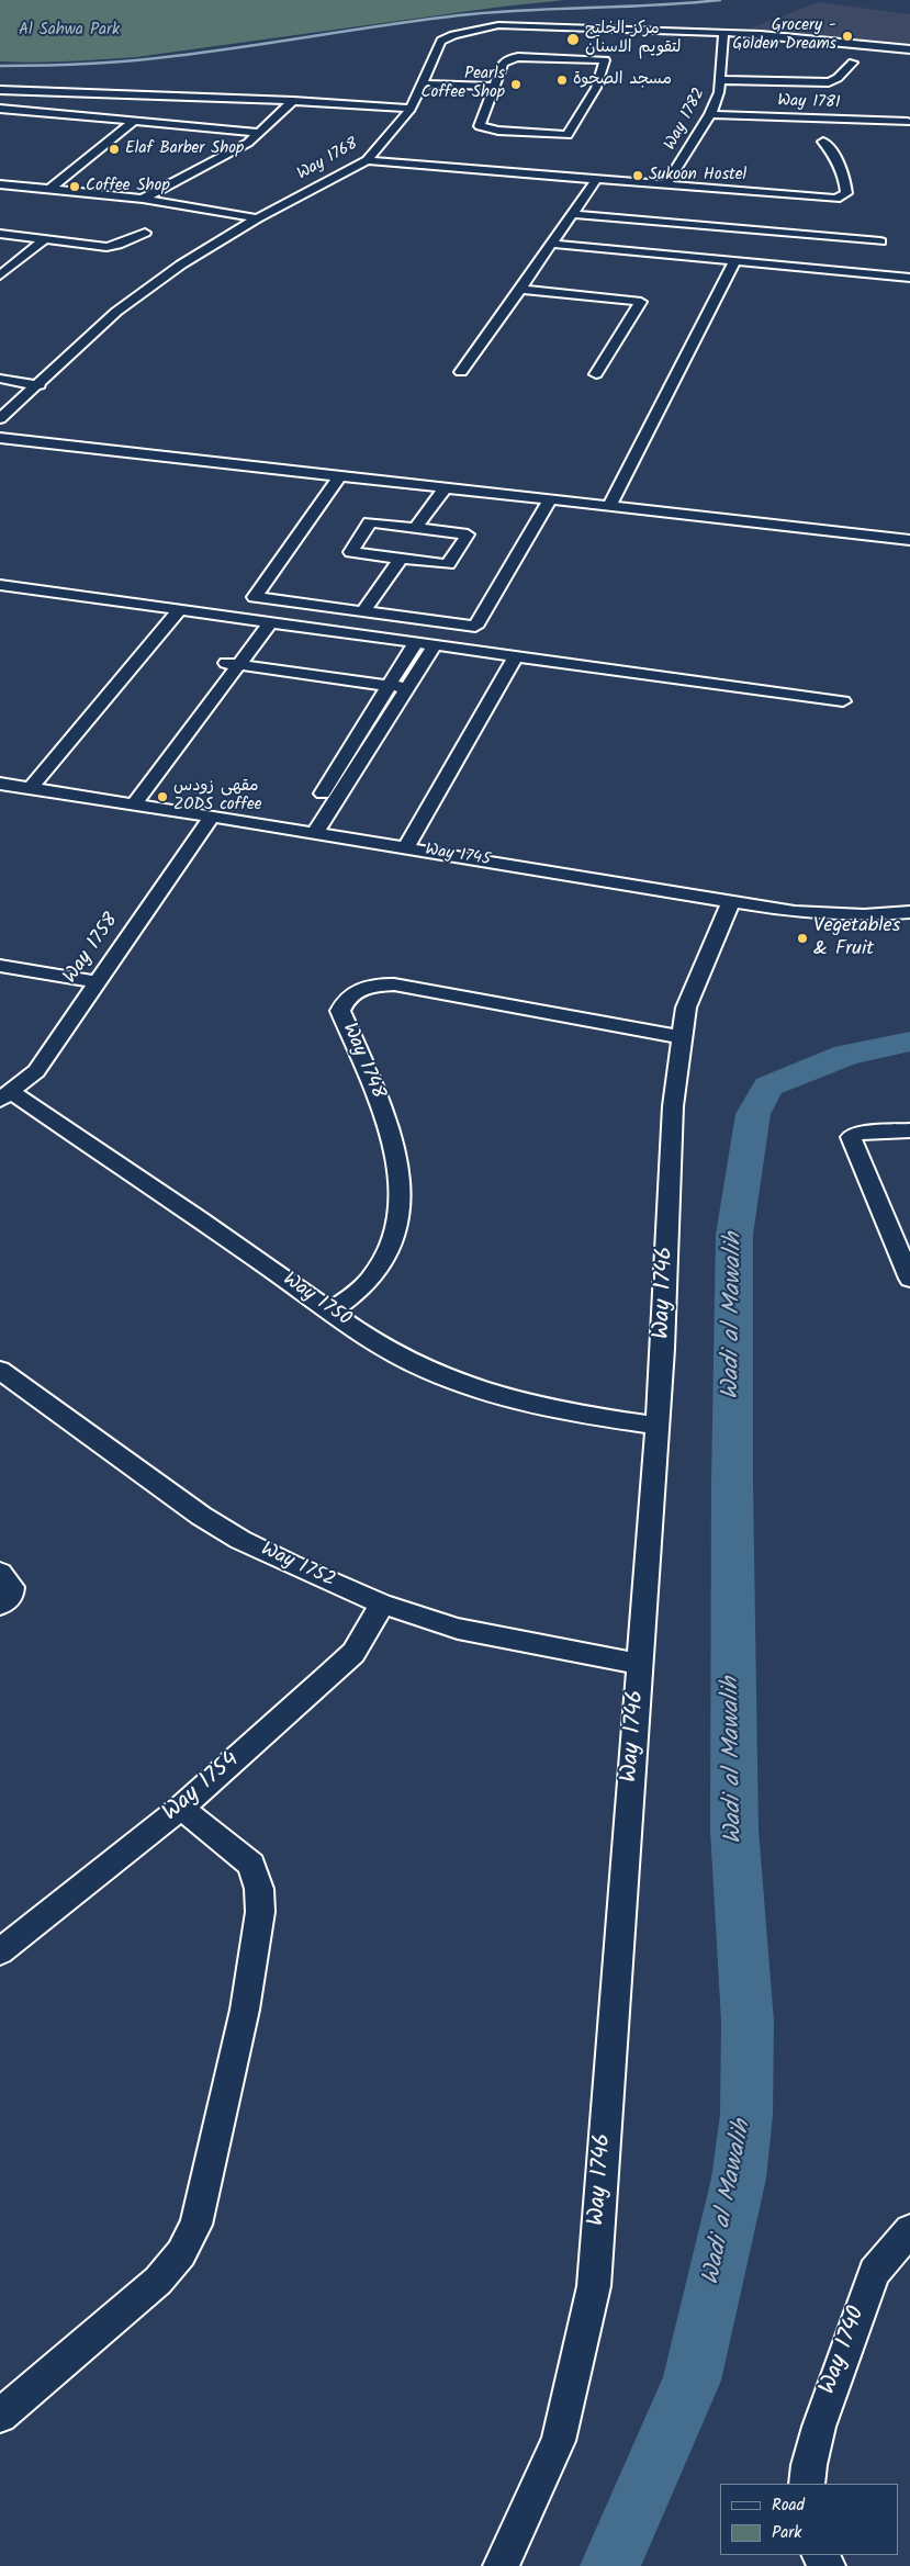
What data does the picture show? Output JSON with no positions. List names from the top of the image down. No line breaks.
{"streets":{"street":["Way 1781","Way 1782","Way 1768","Way 1745","Way 1758","Way 1748","Way 1746","Way 1750","Way 1752","Way 1754","Way 1740"]},"crossings":[["Way 1781","Way 1782"],["Way 1782","Way 1768"],["Way 1745","Way 1758"],["Way 1745","Way 1746"],["Way 1758","Way 1750"],["Way 1748","Way 1746"],["Way 1748","Way 1750"],["Way 1746","Way 1750"],["Way 1746","Way 1752"],["Way 1752","Way 1754"]],"water":["Wadi al Mawalih"],"parks":["Al Sahwa Park"],"places":["Grocery - Golden Dreams","مركز الخليج لتقويم الاسنان","مسجد الصحوة","Pearls Coffee Shop","Elaf Barber Shop","Sukoon Hostel","Coffee Shop","مقهى زودس ZODS coffee","Vegetables & Fruit"],"legend":["Road","Park"]}
